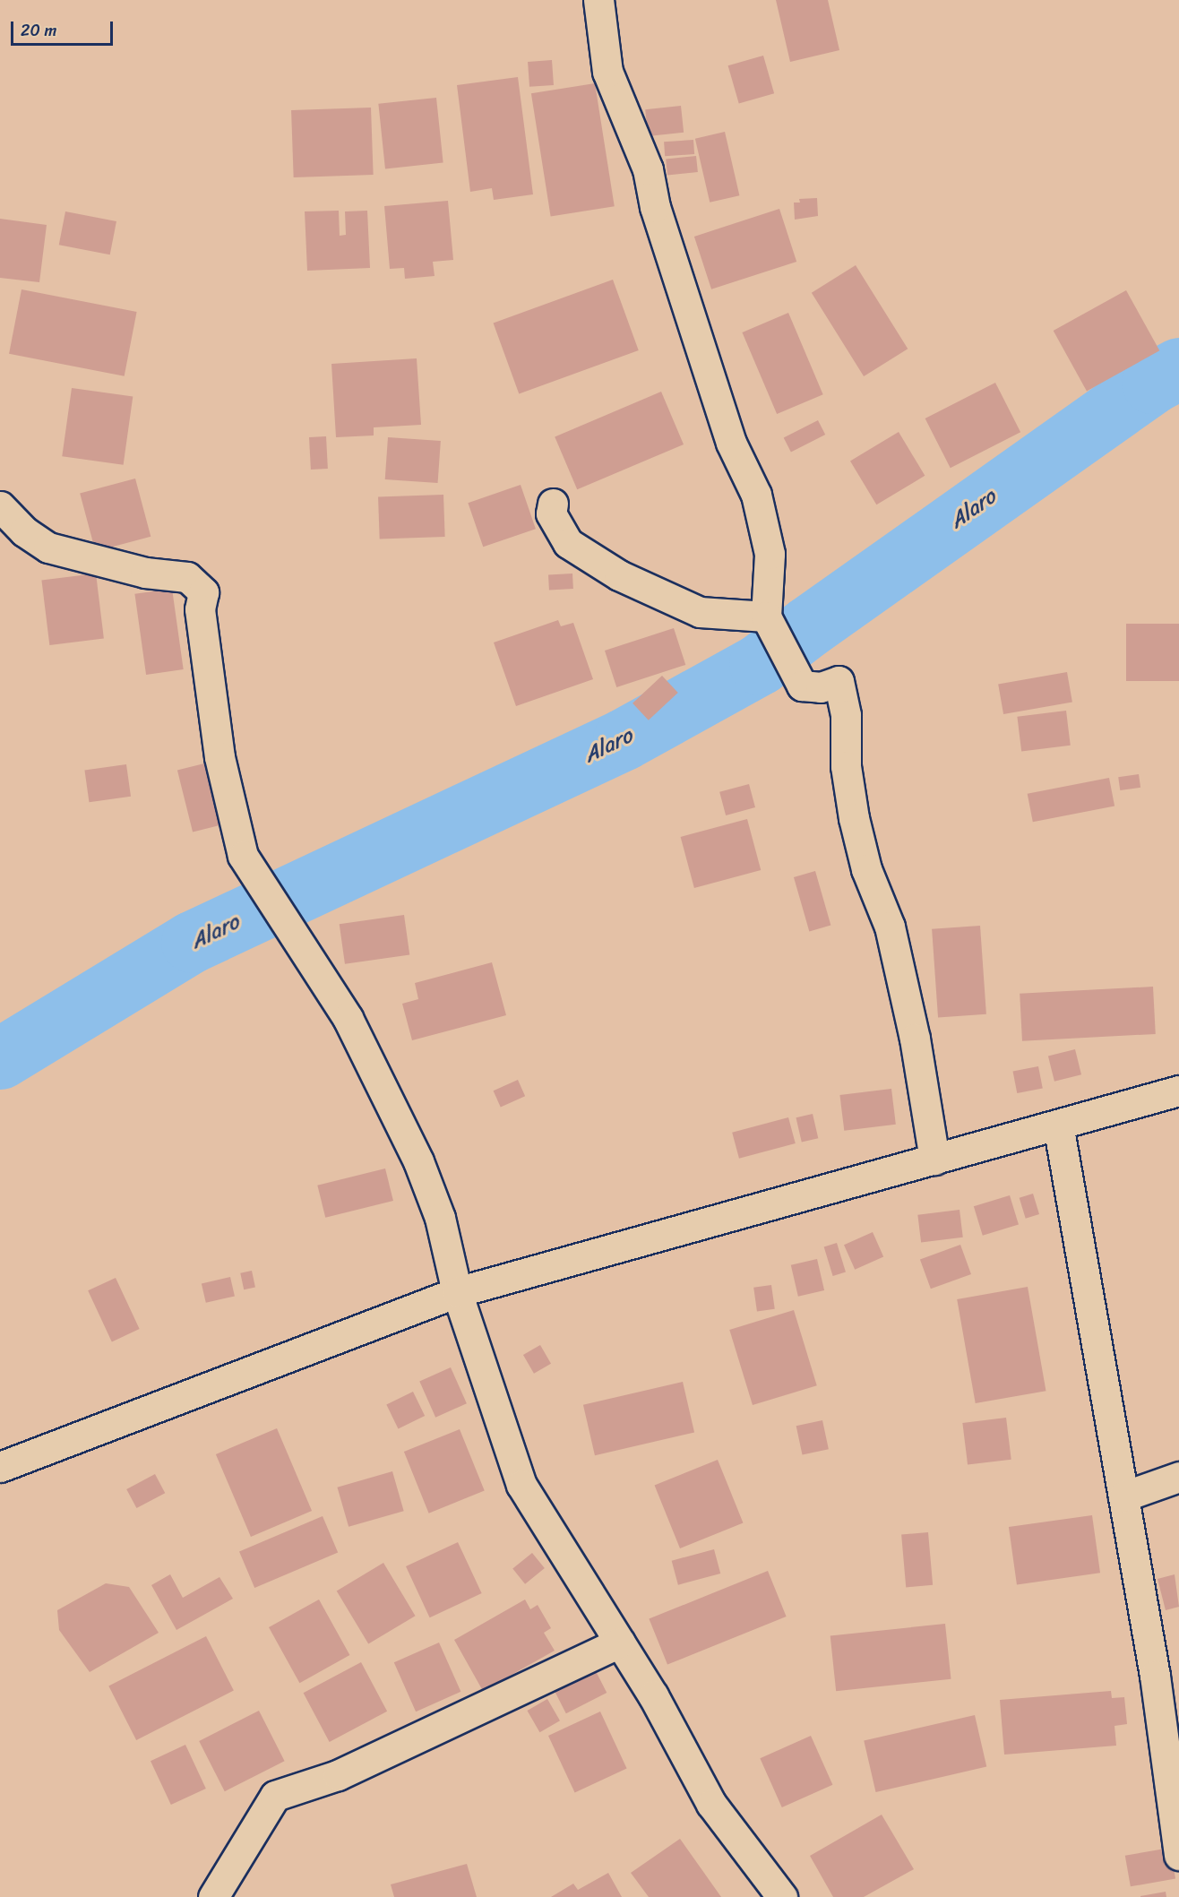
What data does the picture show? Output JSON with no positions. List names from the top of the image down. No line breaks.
{"water":["Alaro"],"scale_bar":"20 m"}
